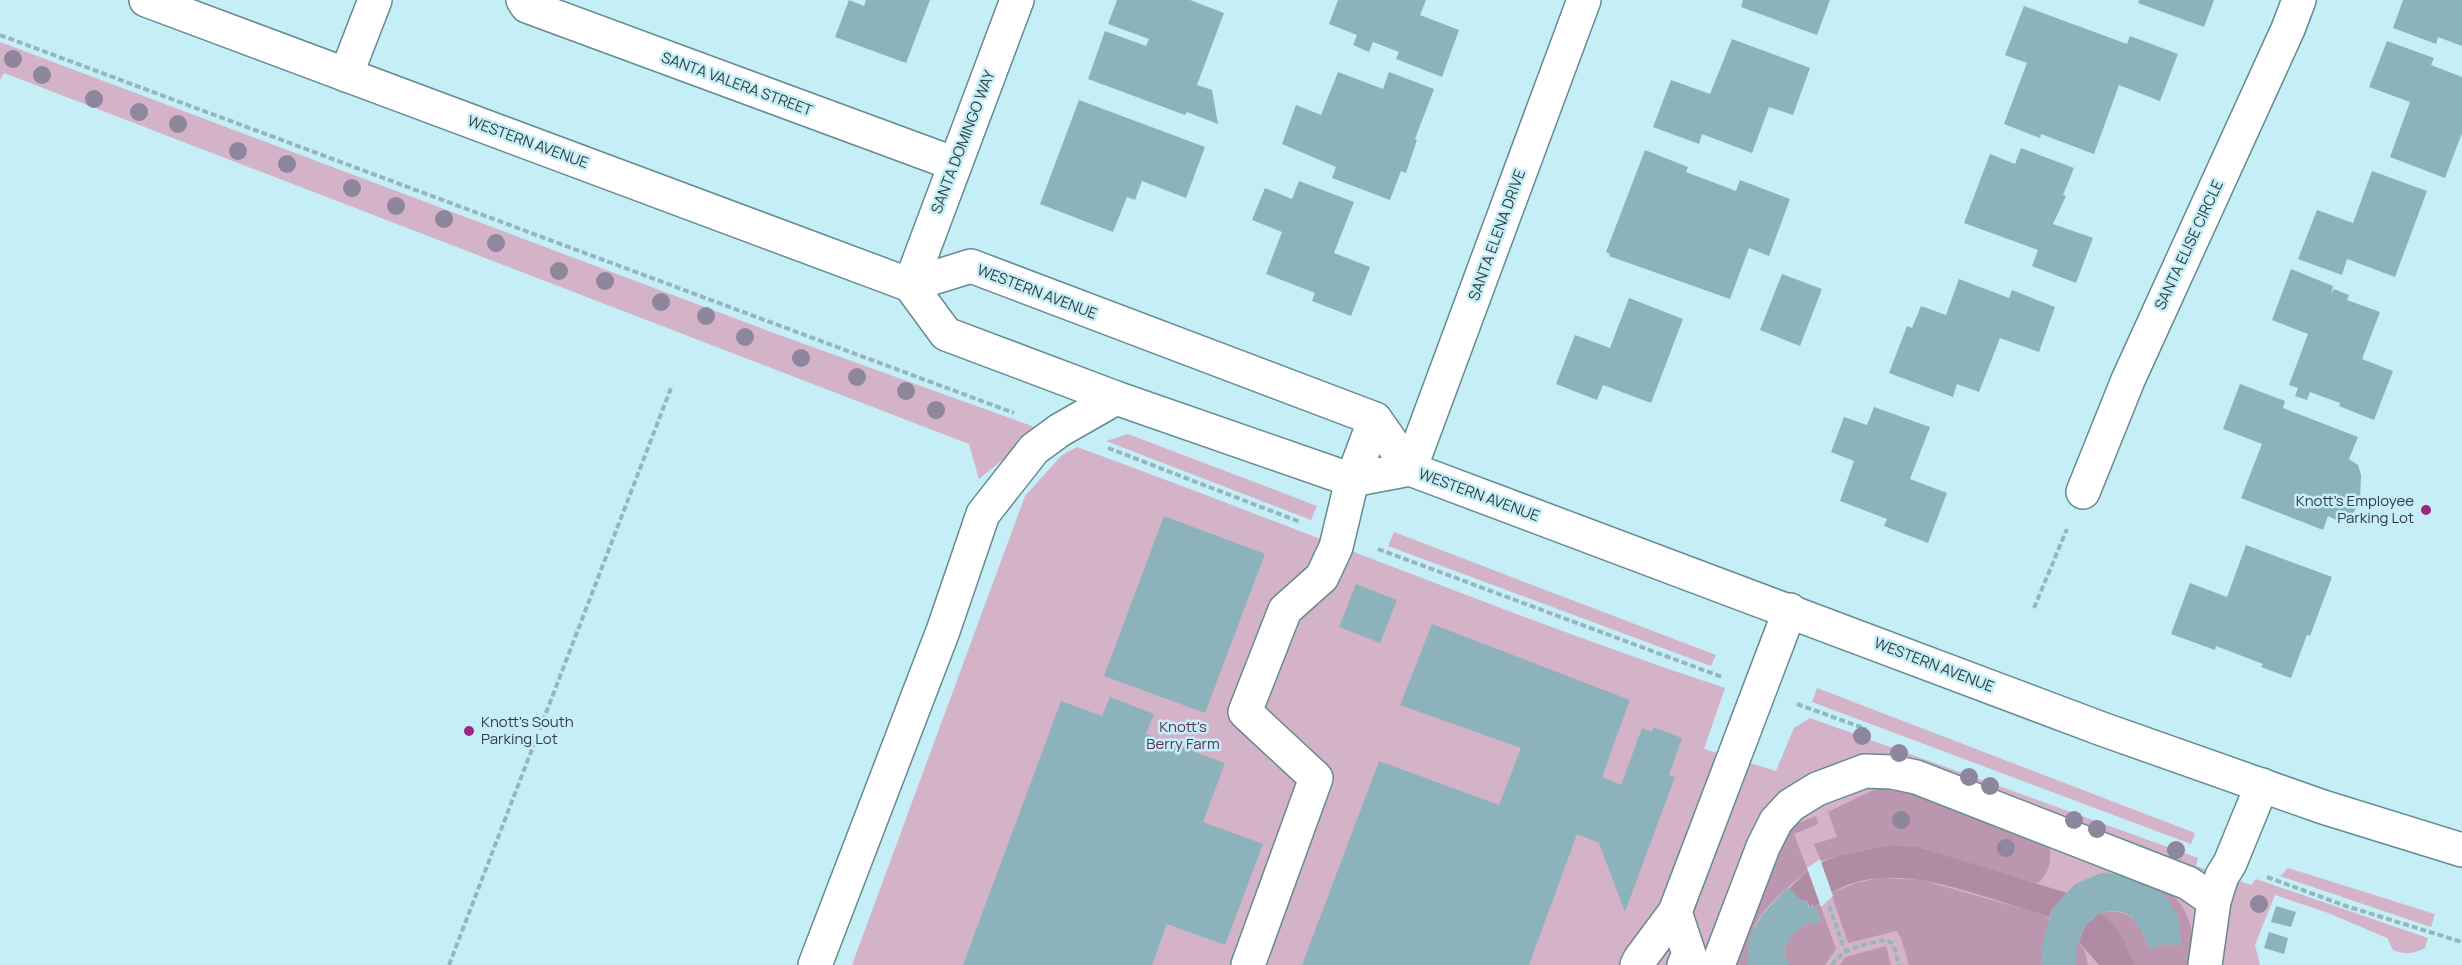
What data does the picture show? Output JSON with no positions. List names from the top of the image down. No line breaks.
{"streets":{"main road":["SANTA VALERA STREET","WESTERN AVENUE","SANTA DOMINGO WAY","SANTA ELENA DRIVE","SANTA ELISE CIRCLE"]},"crossings":[["SANTA VALERA STREET","SANTA DOMINGO WAY"],["WESTERN AVENUE","SANTA DOMINGO WAY"],["WESTERN AVENUE","SANTA ELENA DRIVE"]],"parks":["Knott's Berry Farm"],"places":["Knott's Employee Parking Lot","Knott's South Parking Lot"]}
